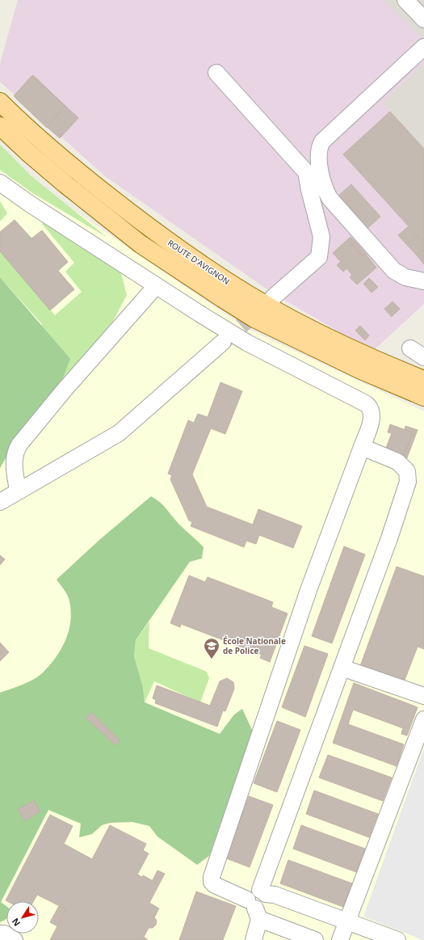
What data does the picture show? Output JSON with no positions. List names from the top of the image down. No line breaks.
{"streets":{"main road":["ROUTE D'AVIGNON"]},"places":{"school or university":["École Nationale de Police"]},"north":"bottom left"}
